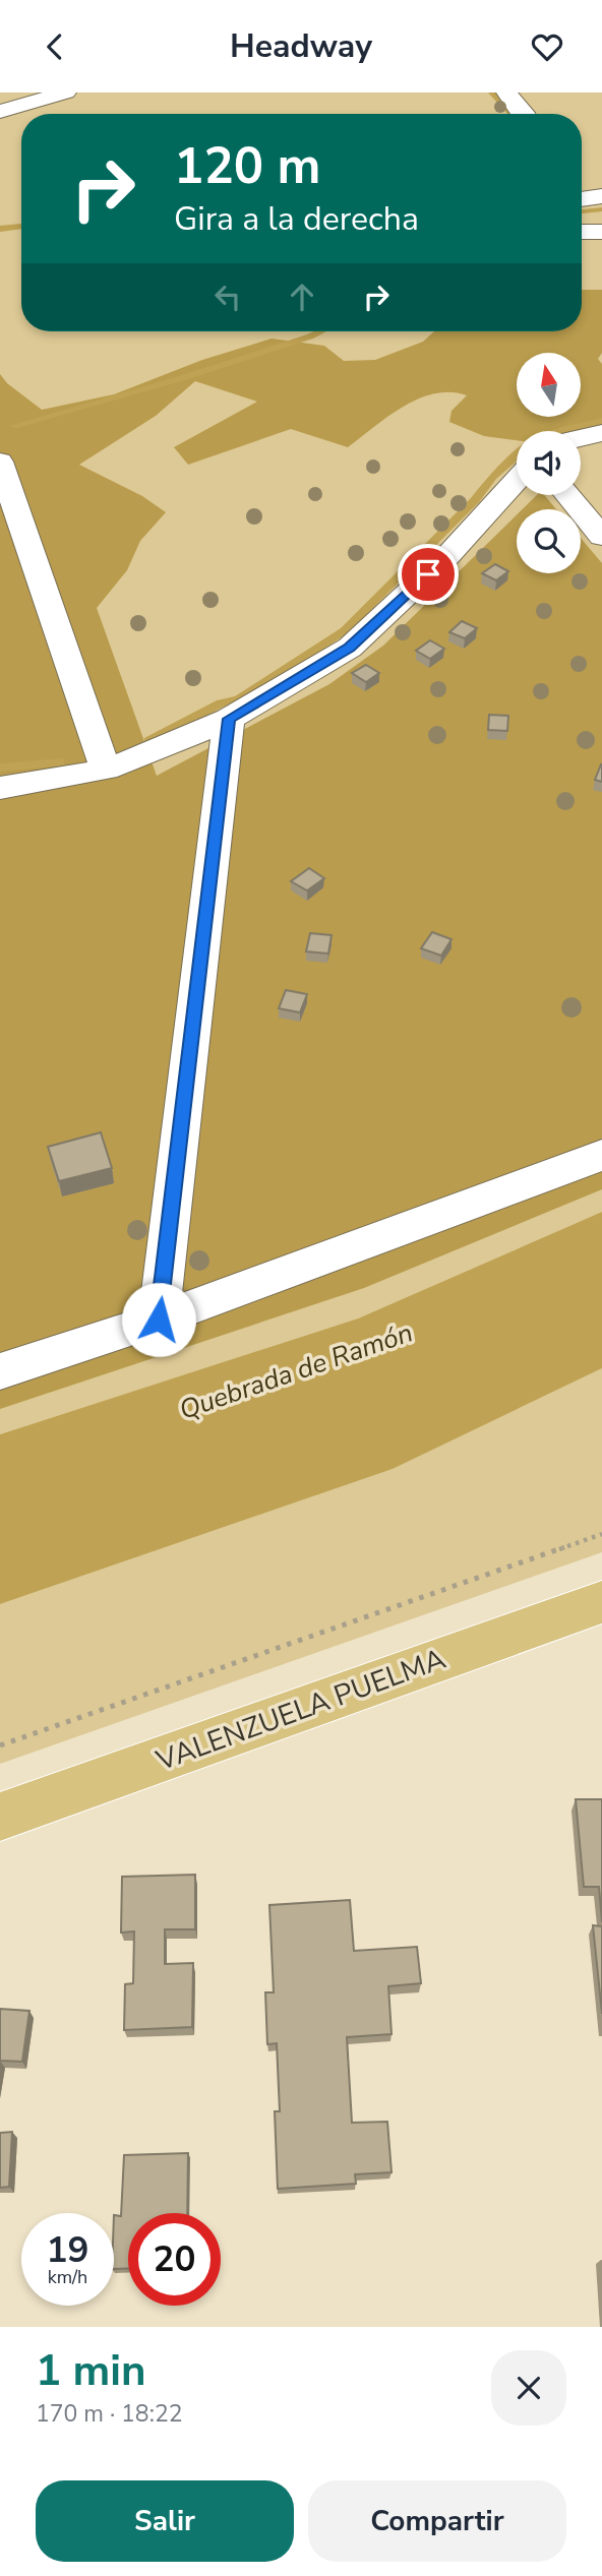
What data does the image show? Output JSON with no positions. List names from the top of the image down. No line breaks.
{"streets":{"main road":["VALENZUELA PUELMA"]},"water":["Quebrada de Ramón"],"north":"top","page":{"header":"Headway","turn":["120 m","Gira a la derecha"],"speed":"19 km/h","limit":"20","heading":["1 min","170 m · 18:22"],"buttons":["Salir","Compartir"]}}
